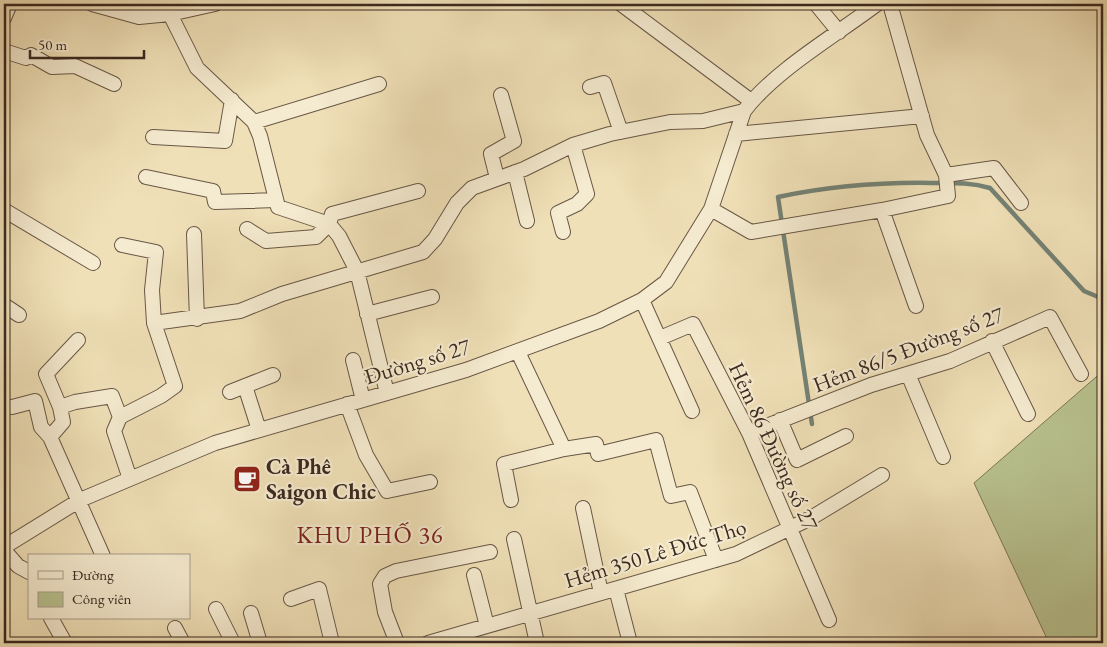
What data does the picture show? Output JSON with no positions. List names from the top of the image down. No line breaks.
{"streets":{"street":["Hẻm 86/5 Đường số 27","Đường số 27","Hẻm 86 Đường số 27","Hẻm 350 Lê Đức Thọ"]},"crossings":[["Hẻm 86/5 Đường số 27","Hẻm 86 Đường số 27"],["Hẻm 86 Đường số 27","Hẻm 350 Lê Đức Thọ"]],"districts":["KHU PHỐ 36"],"places":{"cafe":["Cà Phê Saigon Chic"]},"legend":["Đường","Công viên"],"scale_bar":"50 m"}
